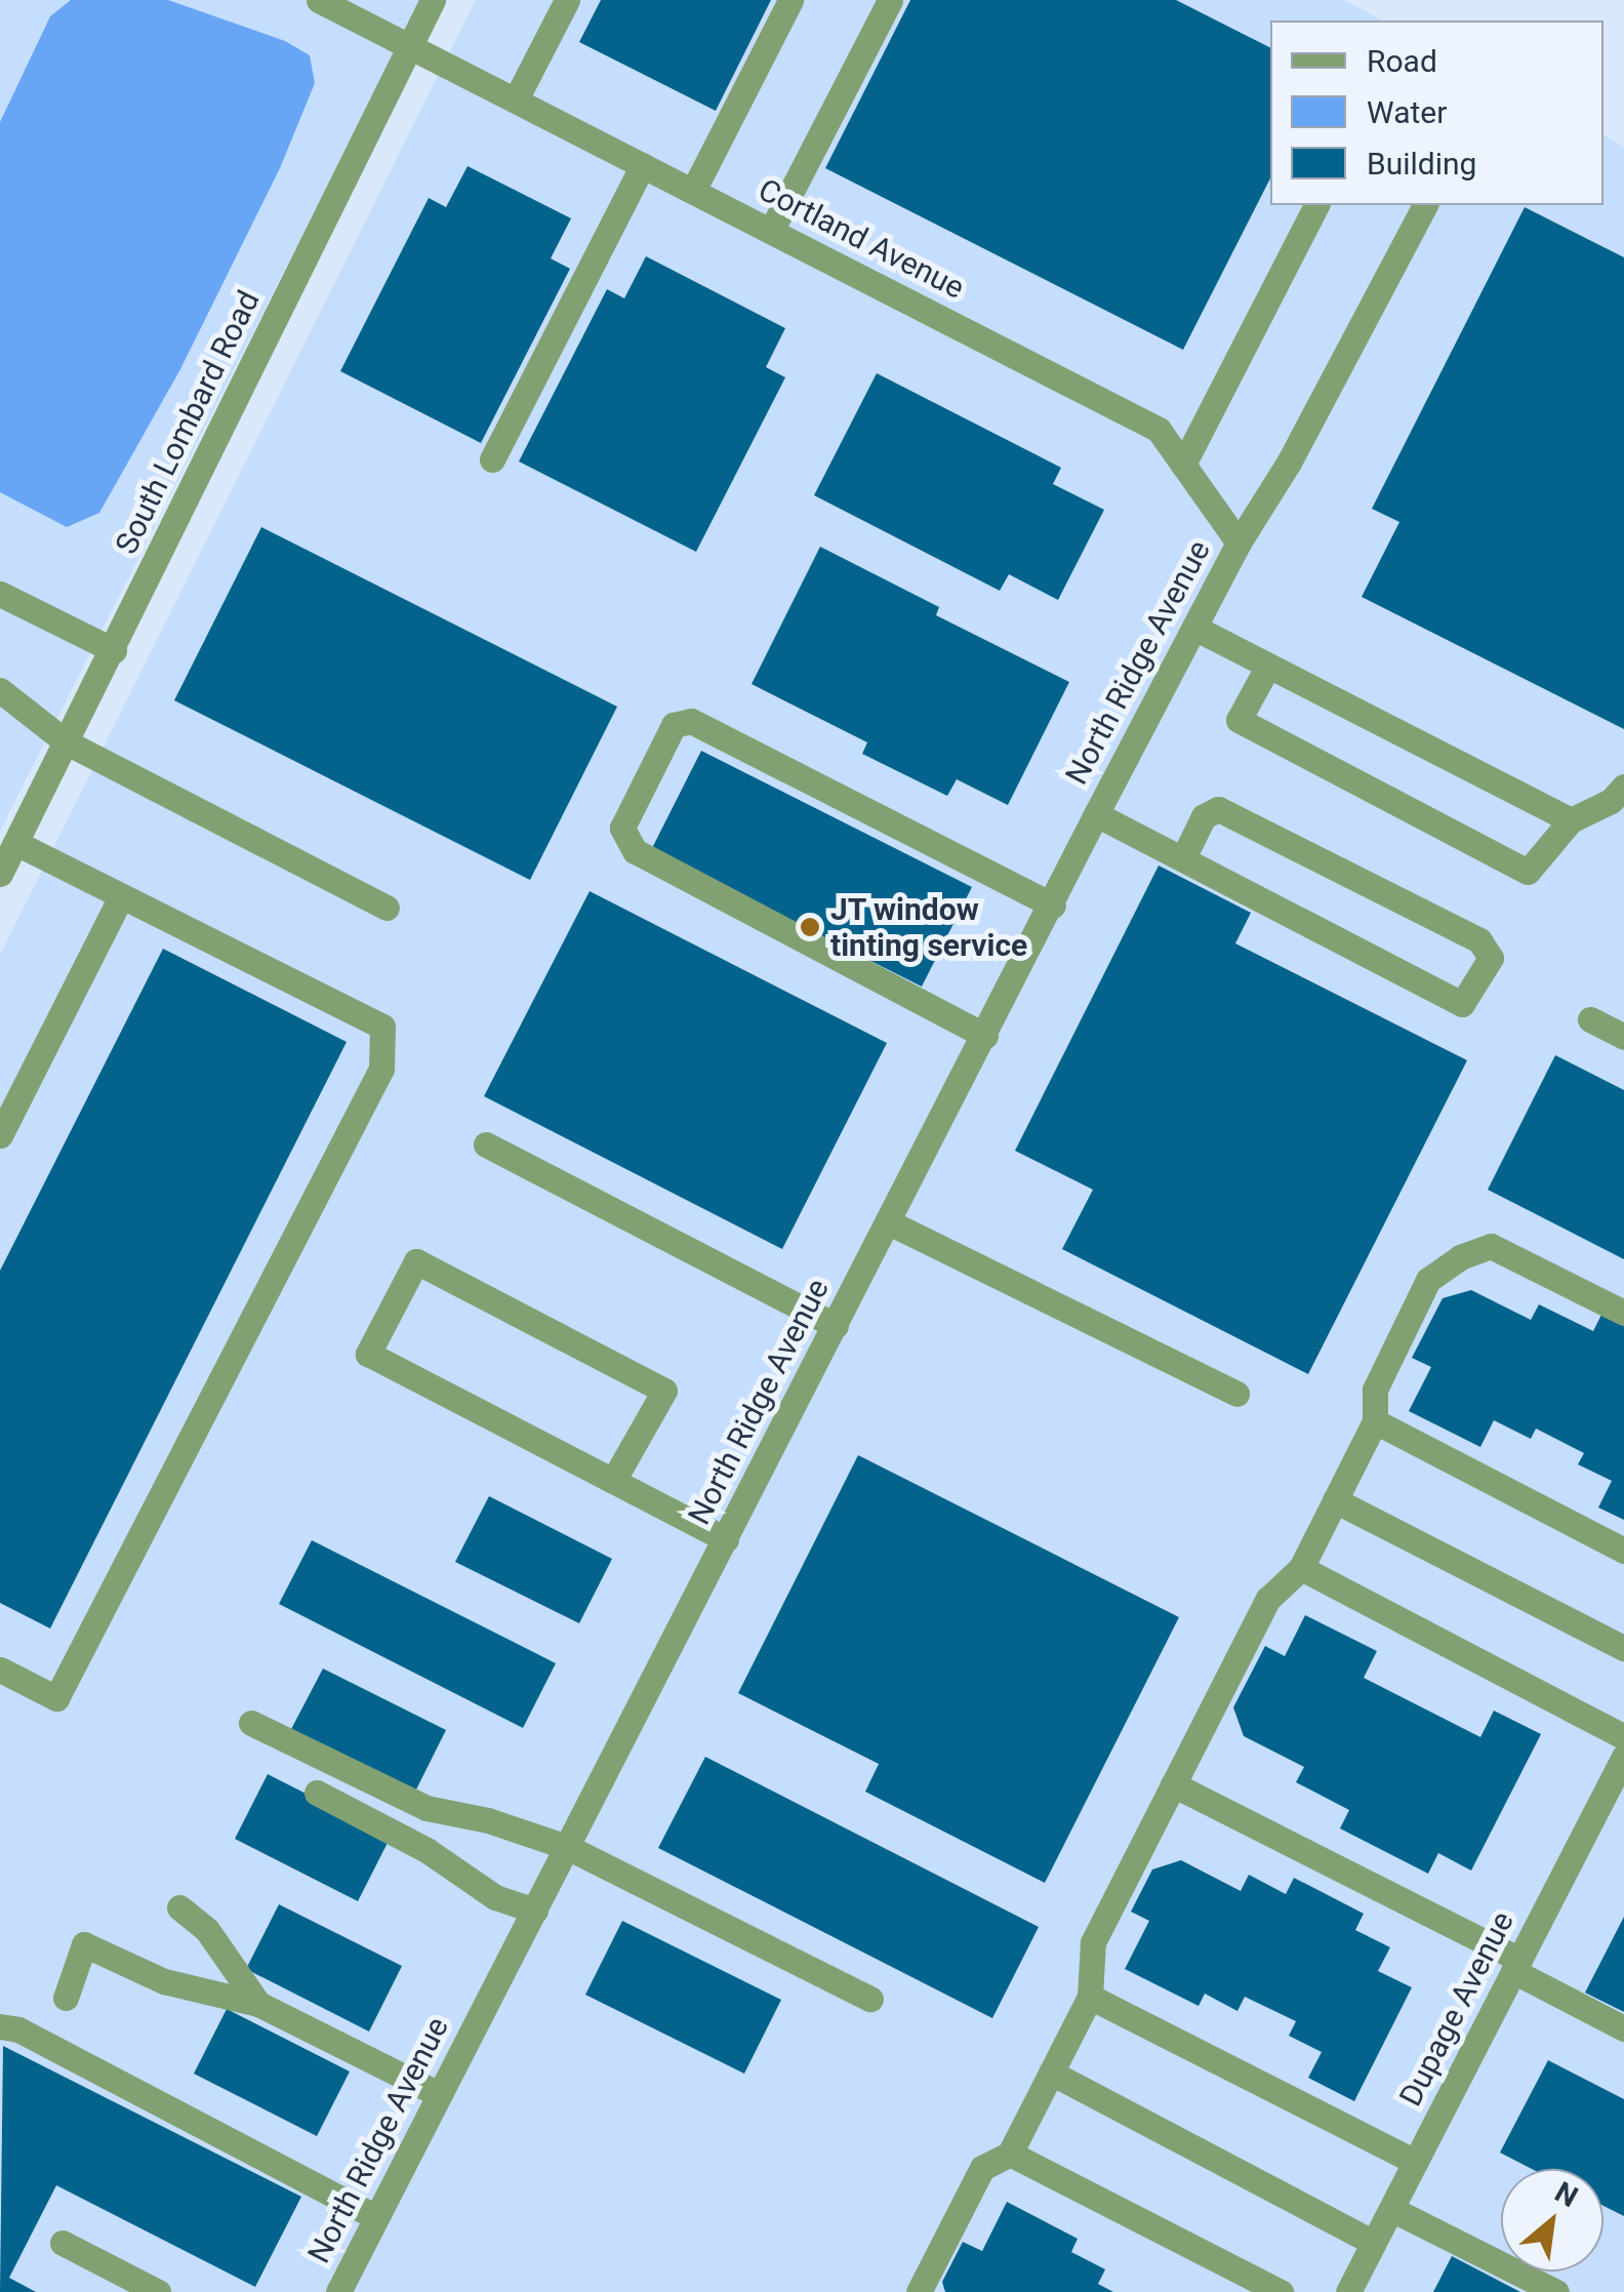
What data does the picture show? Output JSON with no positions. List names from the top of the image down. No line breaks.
{"streets":{"street":["Cortland Avenue","South Lombard Road","North Ridge Avenue","Dupage Avenue"]},"crossings":[["Cortland Avenue","South Lombard Road"],["Cortland Avenue","North Ridge Avenue"]],"places":["JT window tinting service"],"legend":["Road","Water","Building"],"north":"top right"}
